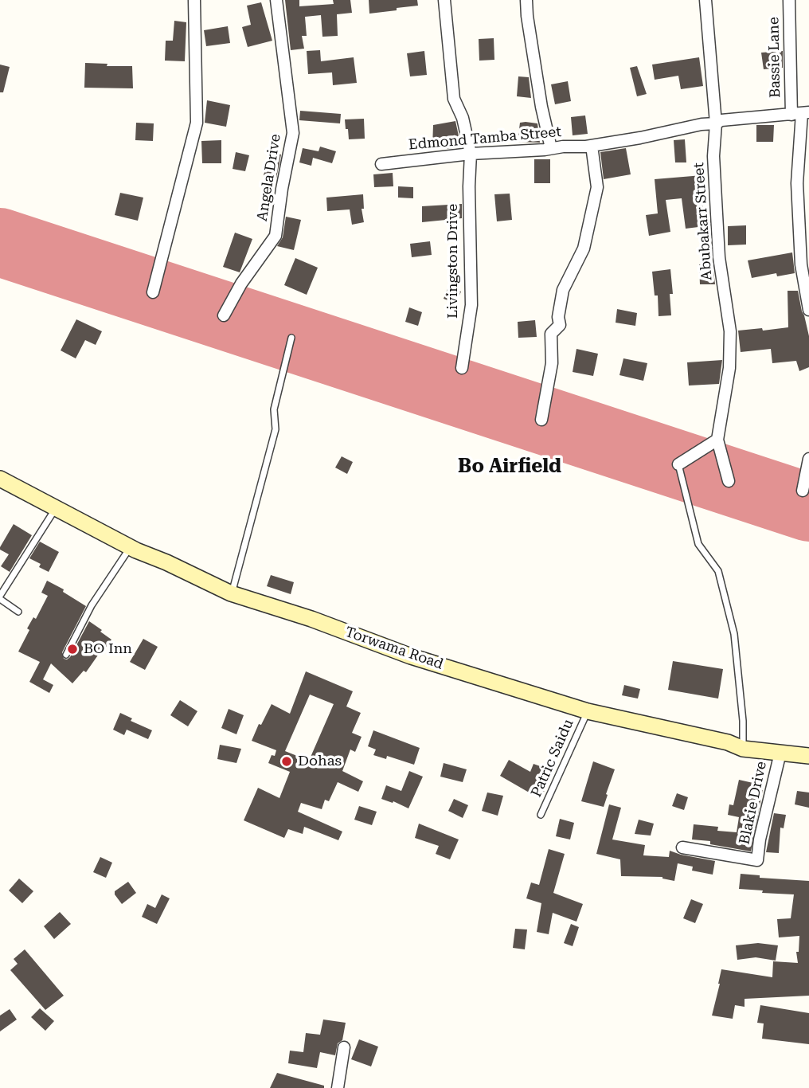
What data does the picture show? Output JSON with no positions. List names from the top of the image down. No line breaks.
{"streets":{"main road":["Torwama Road"],"street":["Bassie Lane","Edmond Tamba Street","Angela Drive","Abubakarr Street","Livingston Drive","Blakie Drive"],"lane":["Patric Saidu"]},"crossings":[["Bassie Lane","Edmond Tamba Street"],["Edmond Tamba Street","Abubakarr Street"],["Edmond Tamba Street","Livingston Drive"],["Torwama Road","Patric Saidu"],["Torwama Road","Blakie Drive"]],"districts":["Bo Airfield"],"places":["BO Inn","Dohas"]}
